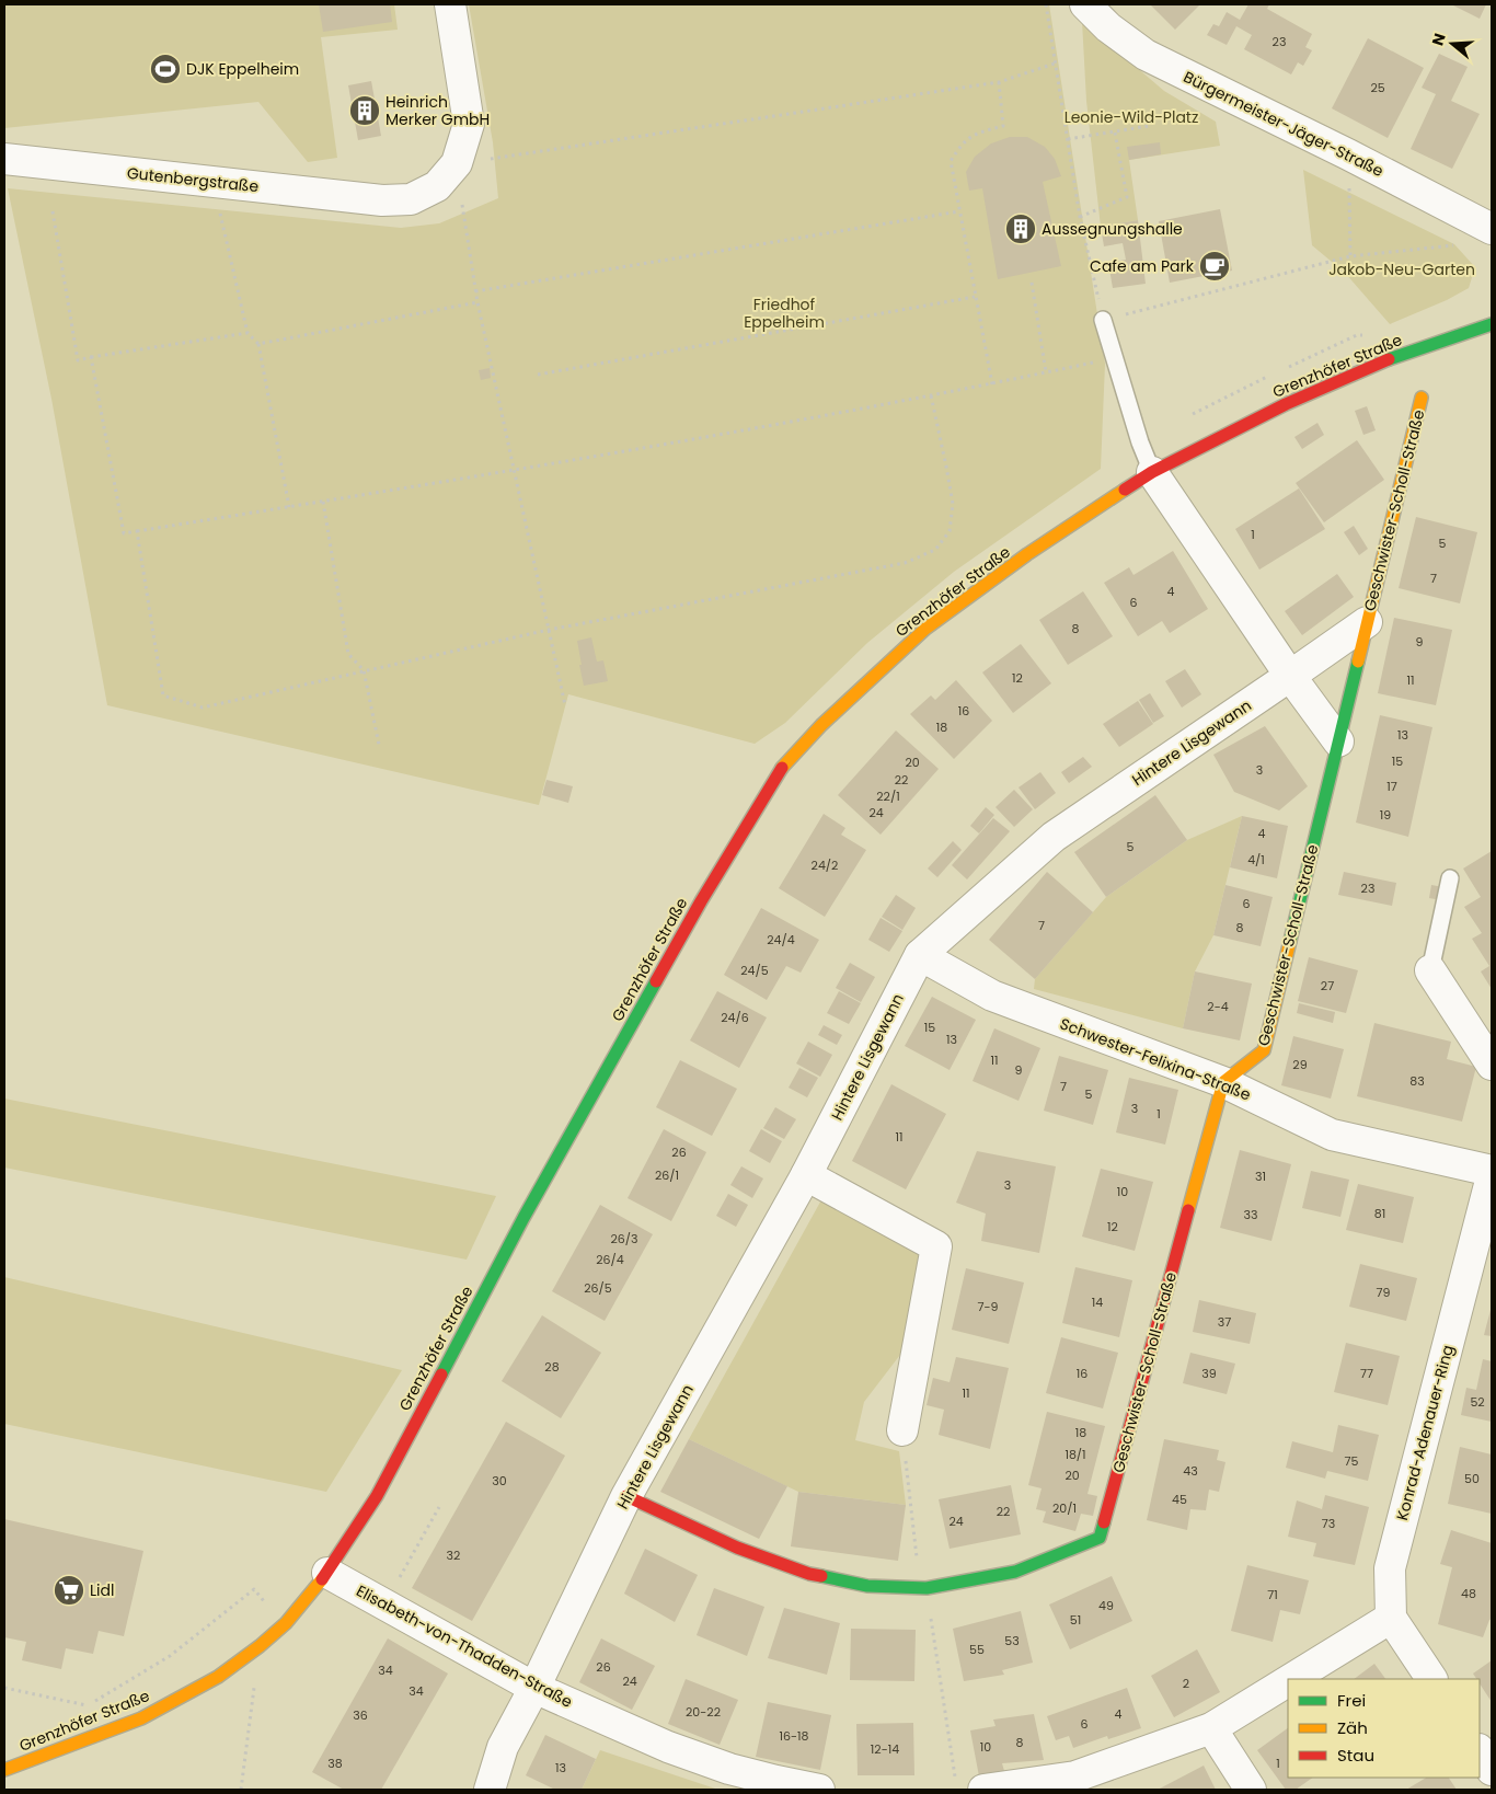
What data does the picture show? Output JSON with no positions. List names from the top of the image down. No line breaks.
{"streets":{"street":["Bürgermeister-Jäger-Straße","Gutenbergstraße","Grenzhöfer Straße","Geschwister-Scholl-Straße","Hintere Lisgewann","Schwester-Felixina-Straße","Konrad-Adenauer-Ring","Elisabeth-von-Thadden-Straße"]},"crossings":[["Grenzhöfer Straße","Elisabeth-von-Thadden-Straße"],["Geschwister-Scholl-Straße","Hintere Lisgewann"],["Geschwister-Scholl-Straße","Schwester-Felixina-Straße"],["Hintere Lisgewann","Schwester-Felixina-Straße"],["Hintere Lisgewann","Elisabeth-von-Thadden-Straße"]],"parks":["Leonie-Wild-Platz","Jakob-Neu-Garten","Friedhof Eppelheim"],"places":{"sports":["DJK Eppelheim"],"building":["Heinrich Merker GmbH","Aussegnungshalle"],"cafe":["Cafe am Park"],"supermarket":["Lidl"]},"house_numbers":["23","25","1","5","7","4","6","8","9","12","11","16","18","13","15","20","3","22","17","22/1","24","19","4","5","4/1","24/2","23","6","7","8","24/4","24/5","27","2-4","24/6","15","13","11","29","9","83","7","5","3","1","11","26","26/1","31","3","10","81","33","12","26/3","26/4","26/5","79","14","7-9","37","28","16","39","77","11","52","18","18/1","75","43","20","50","30","45","20/1","22","24","73","32","48","71","49","51","53","55","26","34","24","2","34","20-22","4","36","6","16-18","8","10","12-14","38","1","13"],"legend":["Frei","Zäh","Stau"],"north":"left"}
